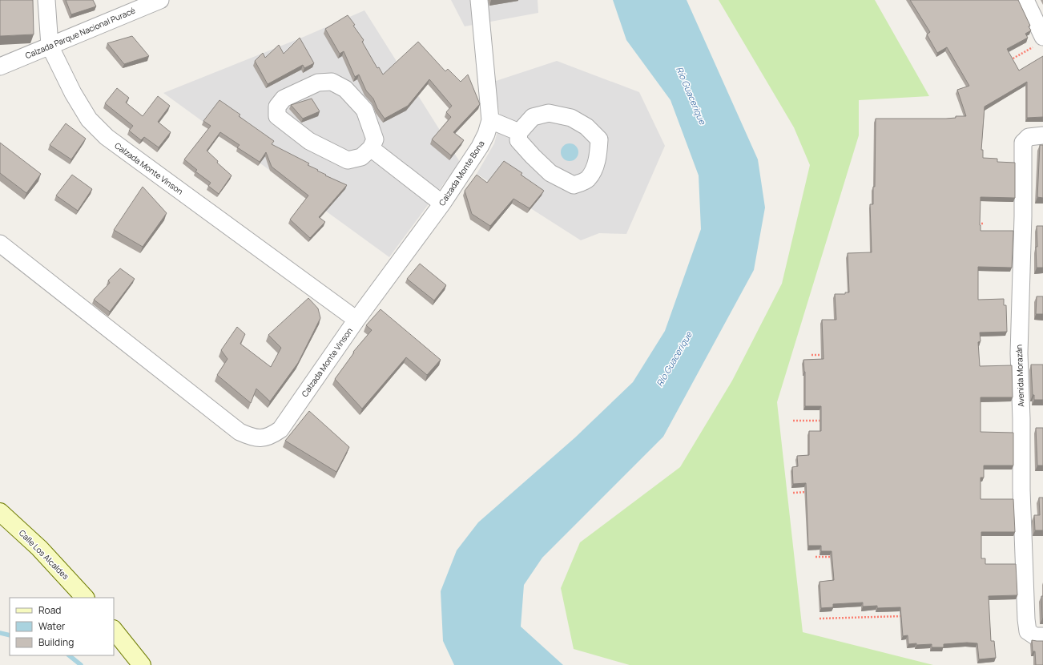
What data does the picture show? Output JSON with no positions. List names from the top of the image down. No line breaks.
{"streets":{"main road":["Calle Los Alcaldes"],"street":["Calzada Parque Nacional Puracé","Calzada Monte Vinson","Calzada Monte Bona","Avenida Morazán"]},"crossings":[["Calzada Parque Nacional Puracé","Calzada Monte Vinson"],["Calzada Monte Vinson","Calzada Monte Bona"]],"water":["Río Guacerique"],"legend":["Road","Water","Building"]}
